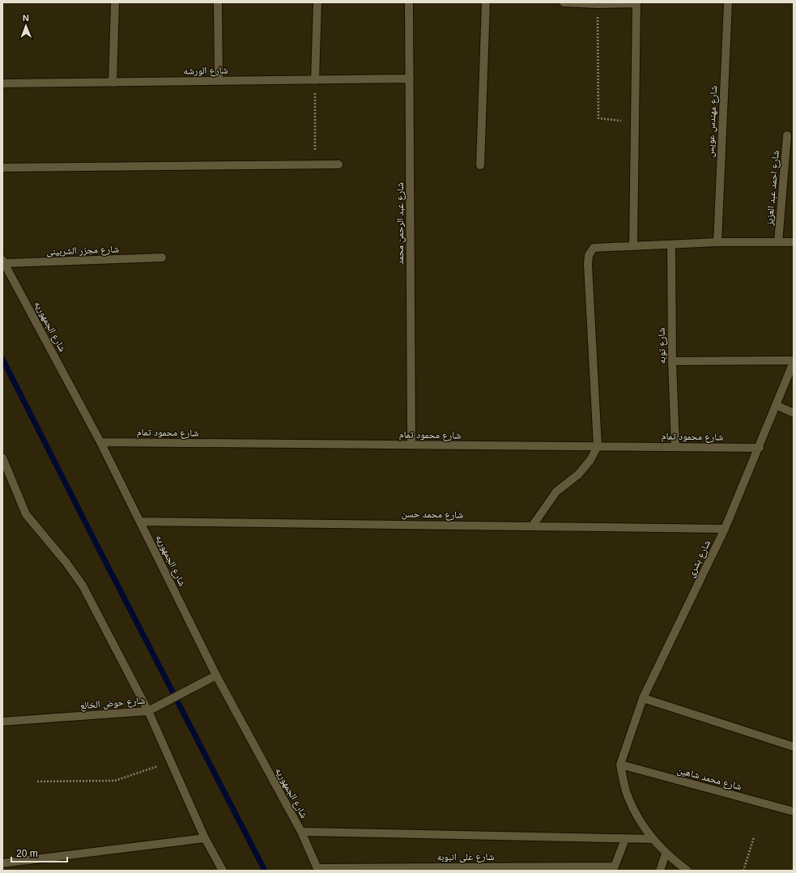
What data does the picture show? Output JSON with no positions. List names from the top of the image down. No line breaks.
{"streets":{"street":["شارع الورشه","شارع مهندس عويس","شارع احمد عبد العزيز","شارع عبد الرحمن محمد","شارع مجزر الشربينى","شارع الجمهوريه","شارع توبه","شارع محمود تمام","شارع محمد حسن","شارع بشرى","شارع حوض الخالع","شارع محمد شاهين","شارع على انبوبه"]},"crossings":[["شارع الورشه","شارع عبد الرحمن محمد"],["شارع عبد الرحمن محمد","شارع محمود تمام"],["شارع مجزر الشربينى","شارع الجمهوريه"],["شارع الجمهوريه","شارع محمود تمام"],["شارع الجمهوريه","شارع محمد حسن"],["شارع الجمهوريه","شارع حوض الخالع"],["شارع الجمهوريه","شارع على انبوبه"],["شارع توبه","شارع محمود تمام"],["شارع محمود تمام","شارع بشرى"],["شارع محمد حسن","شارع بشرى"],["شارع بشرى","شارع محمد شاهين"]],"scale_bar":"20 m","north":"top"}
